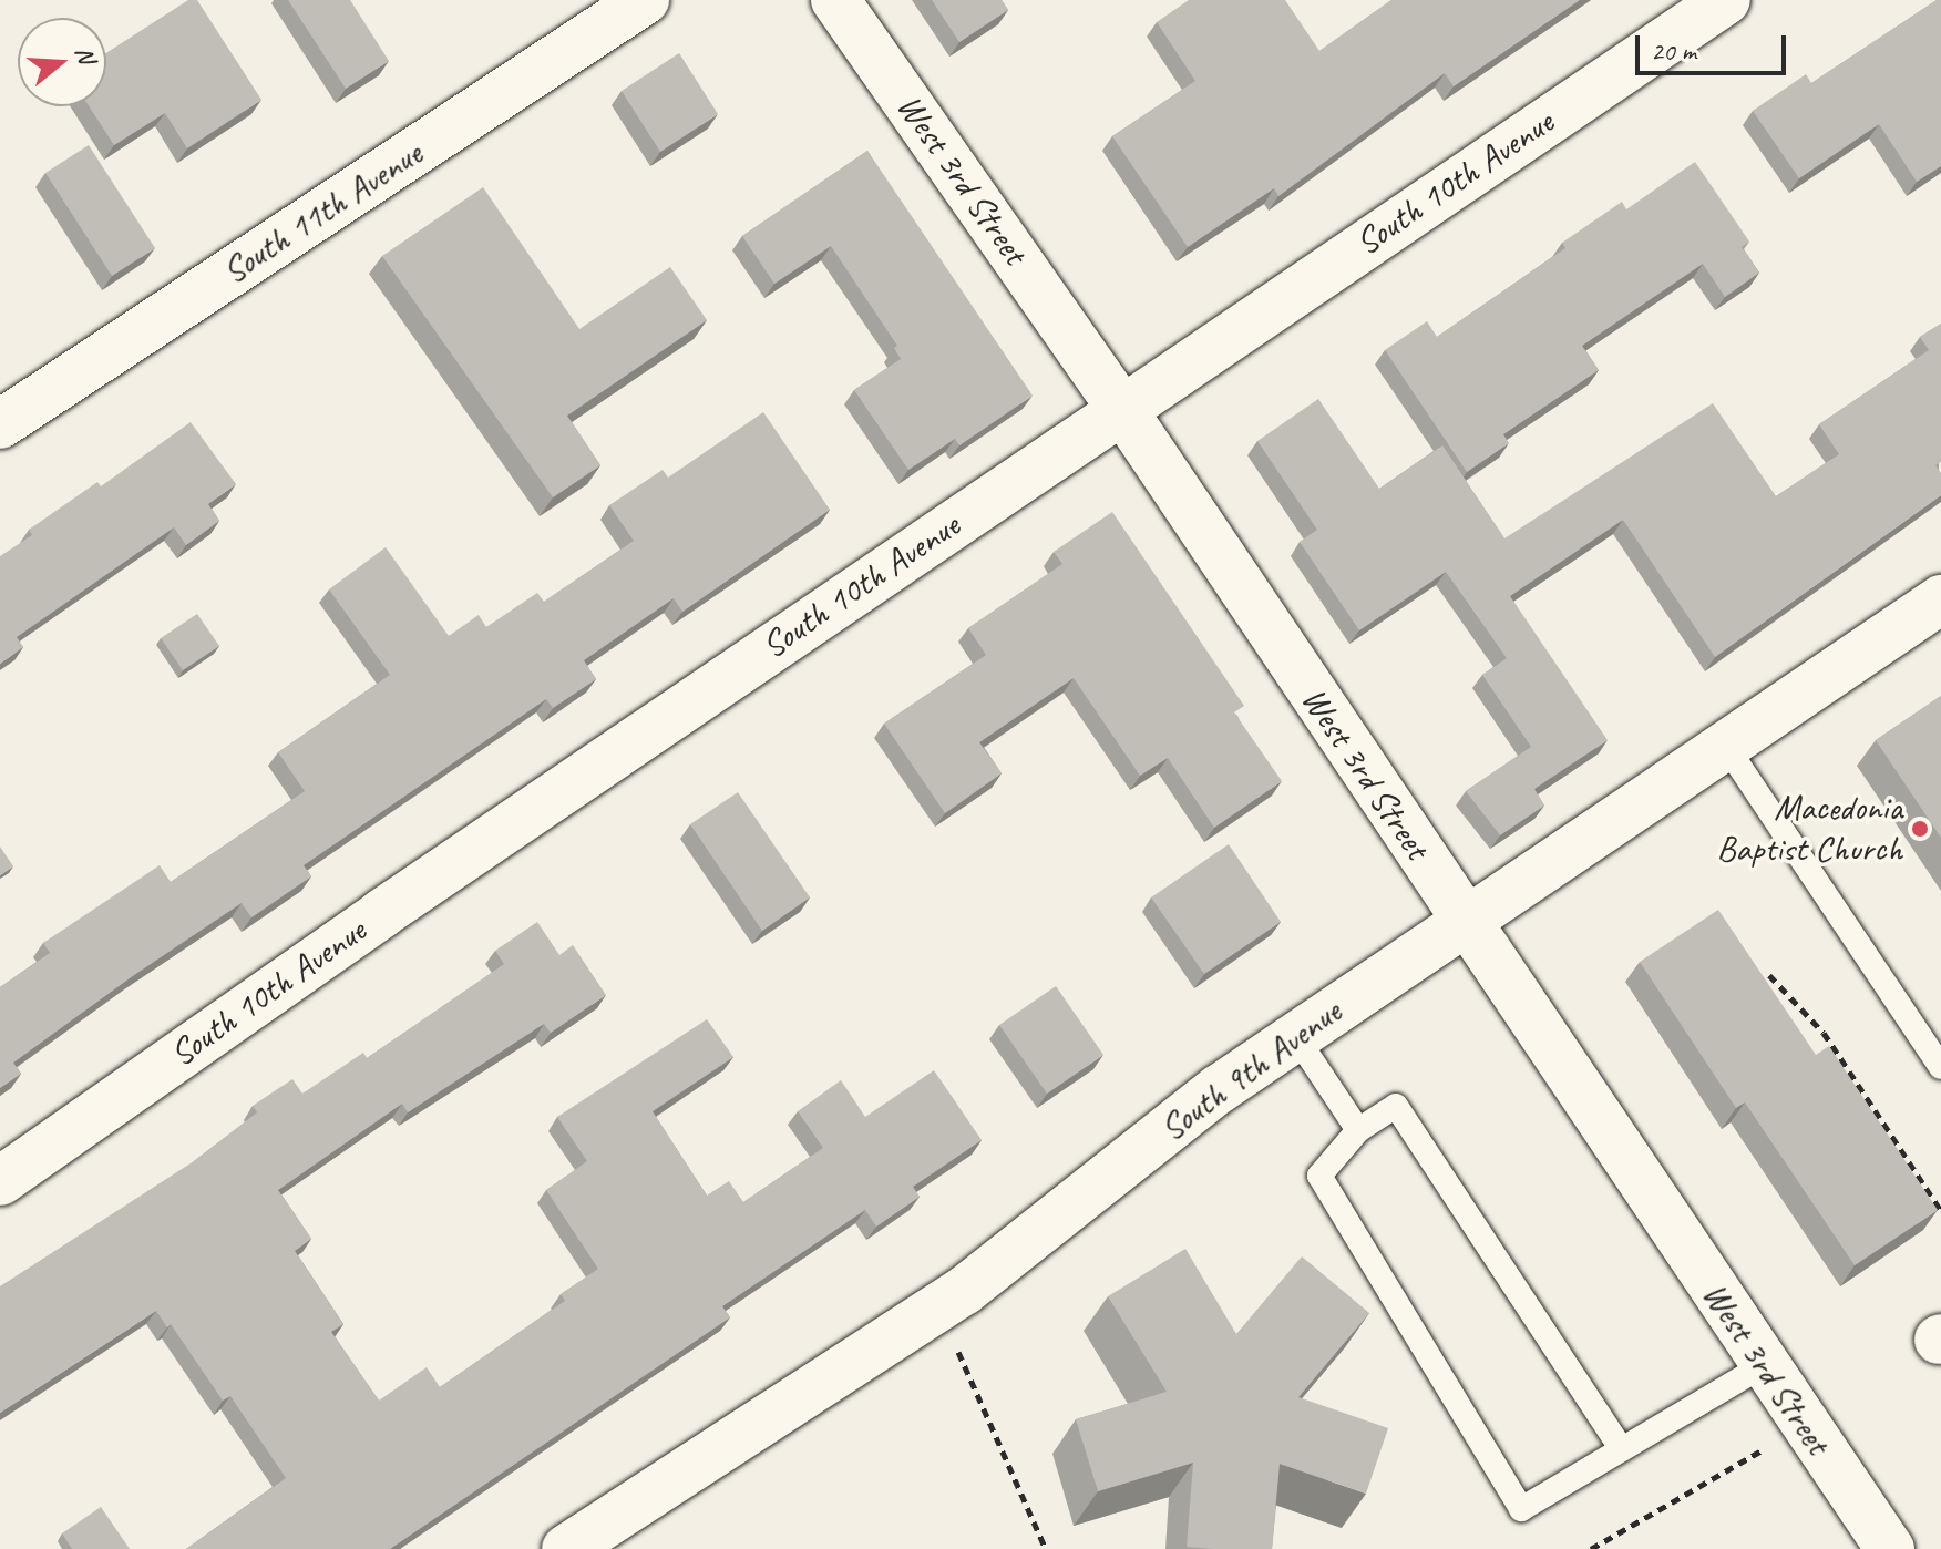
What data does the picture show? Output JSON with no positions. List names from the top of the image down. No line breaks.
{"streets":{"street":["West 3rd Street","South 10th Avenue","South 11th Avenue","South 9th Avenue"]},"crossings":[["West 3rd Street","South 10th Avenue"],["West 3rd Street","South 9th Avenue"]],"places":["Macedonia Baptist Church"],"scale_bar":"20 m","north":"right"}
